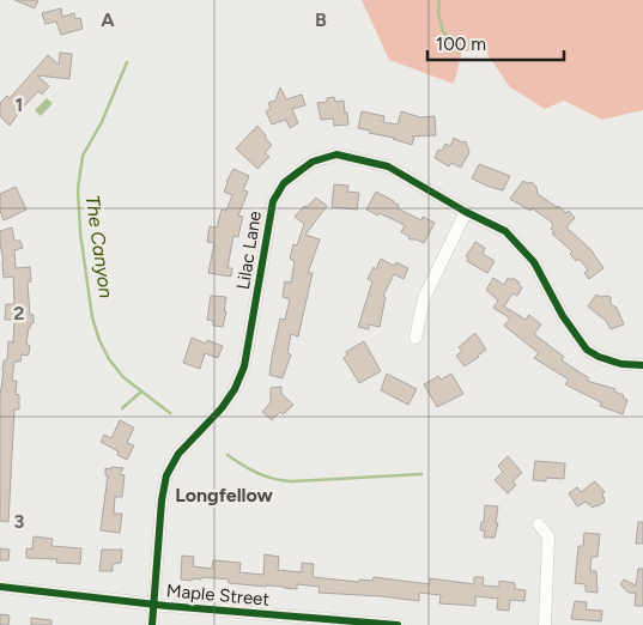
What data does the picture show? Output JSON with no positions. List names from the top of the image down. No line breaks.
{"streets":{"street":["Lilac Lane","Maple Street"]},"crossings":[["Lilac Lane","Maple Street"]],"districts":["Longfellow"],"water":["The Canyon"],"scale_bar":"100 m","grid":{"columns":["A","B"],"rows":["1","2","3"]}}
